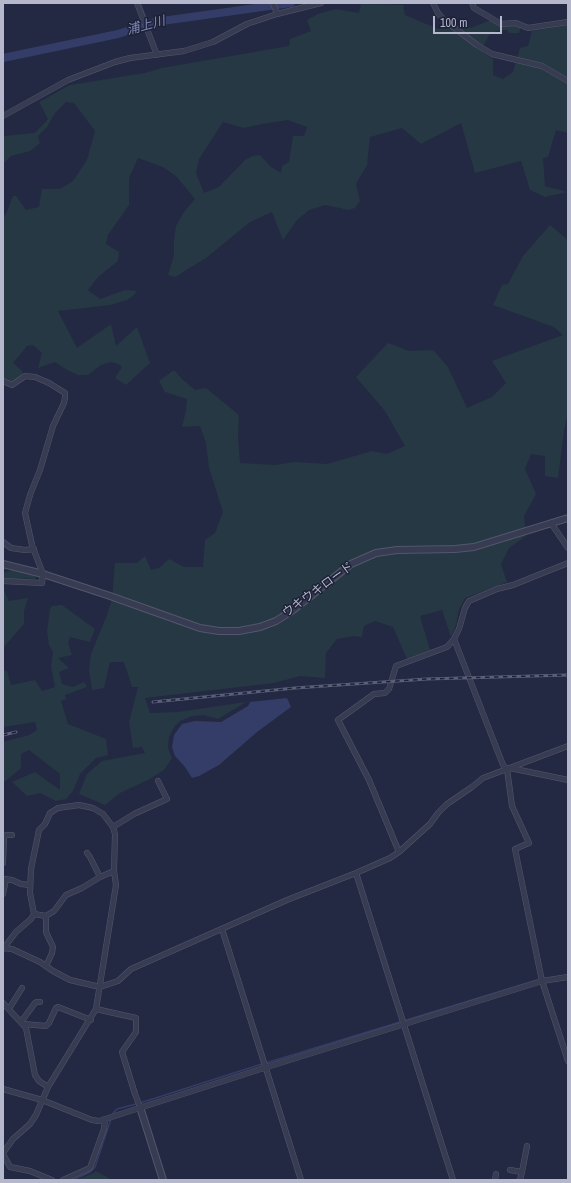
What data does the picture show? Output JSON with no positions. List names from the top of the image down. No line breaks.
{"streets":{"street":["ウキウキロード"]},"water":["浦上川"],"scale_bar":"100 m"}
